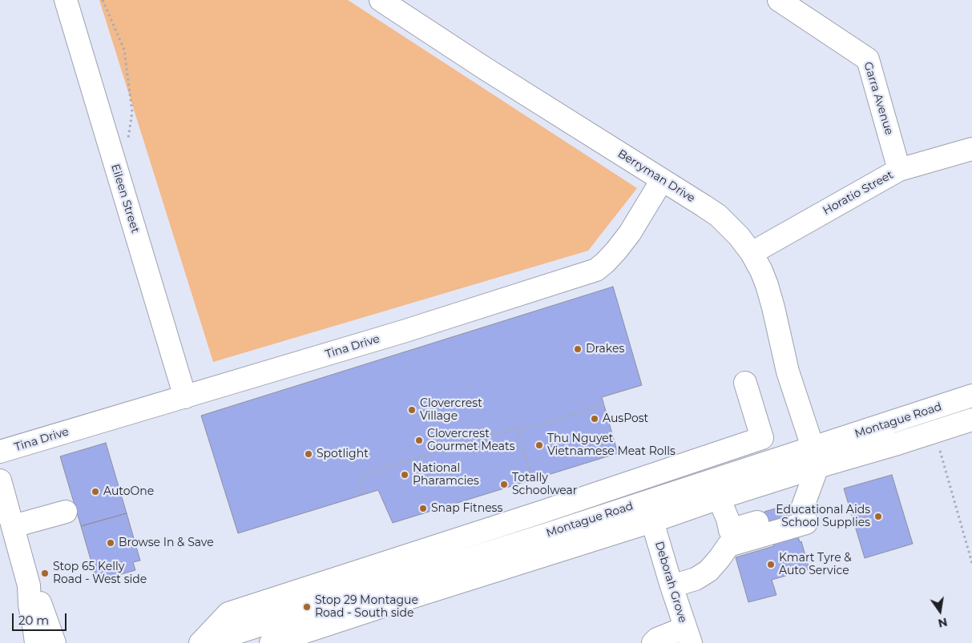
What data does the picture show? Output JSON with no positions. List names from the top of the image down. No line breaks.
{"streets":{"street":["Garra Avenue","Berryman Drive","Horatio Street","Eileen Street","Tina Drive","Montague Road","Deborah Grove"]},"crossings":[["Garra Avenue","Horatio Street"],["Berryman Drive","Horatio Street"],["Berryman Drive","Tina Drive"],["Berryman Drive","Montague Road"],["Eileen Street","Tina Drive"],["Montague Road","Deborah Grove"]],"places":["Drakes","Clovercrest Village","AusPost","Clovercrest Gourmet Meats","Thu Nguyet Vietnamese Meat Rolls","Spotlight","National Pharamcies","Totally Schoolwear","AutoOne","Snap Fitness","Educational Aids School Supplies","Browse In & Save","Kmart Tyre & Auto Service","Stop 65 Kelly Road - West side","Stop 29 Montague Road - South side"],"scale_bar":"20 m","north":"bottom"}
